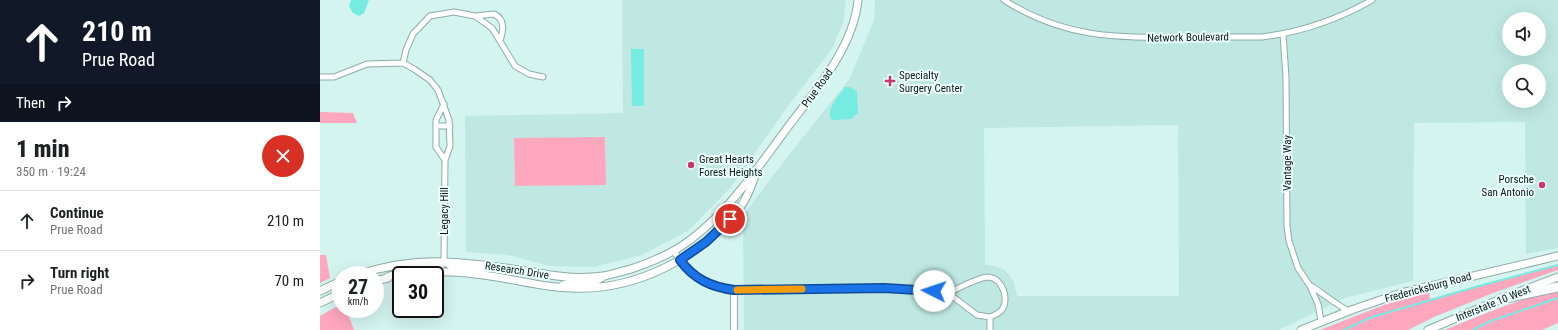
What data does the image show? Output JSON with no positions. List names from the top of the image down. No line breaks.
{"streets":{"main road":["Prue Road","Research Drive","Fredericksburg Road","Interstate 10 West"],"street":["Network Boulevard","Vantage Way","Legacy Hill"]},"crossings":[["Network Boulevard","Vantage Way"],["Prue Road","Research Drive"],["Vantage Way","Fredericksburg Road"],["Legacy Hill","Research Drive"]],"places":{"health":["Specialty Surgery Center"],"other":["Great Hearts Forest Heights","Porsche San Antonio"]},"page":{"turn":["210 m","Prue Road"],"then":"Then","heading":["1 min","350 m · 19:24"],"list":[{"name":"Continue","note":"Prue Road","value":"210 m"},{"name":"Turn right","note":"Prue Road","value":"70 m"}],"speed":"27 km/h","limit":"30"}}
